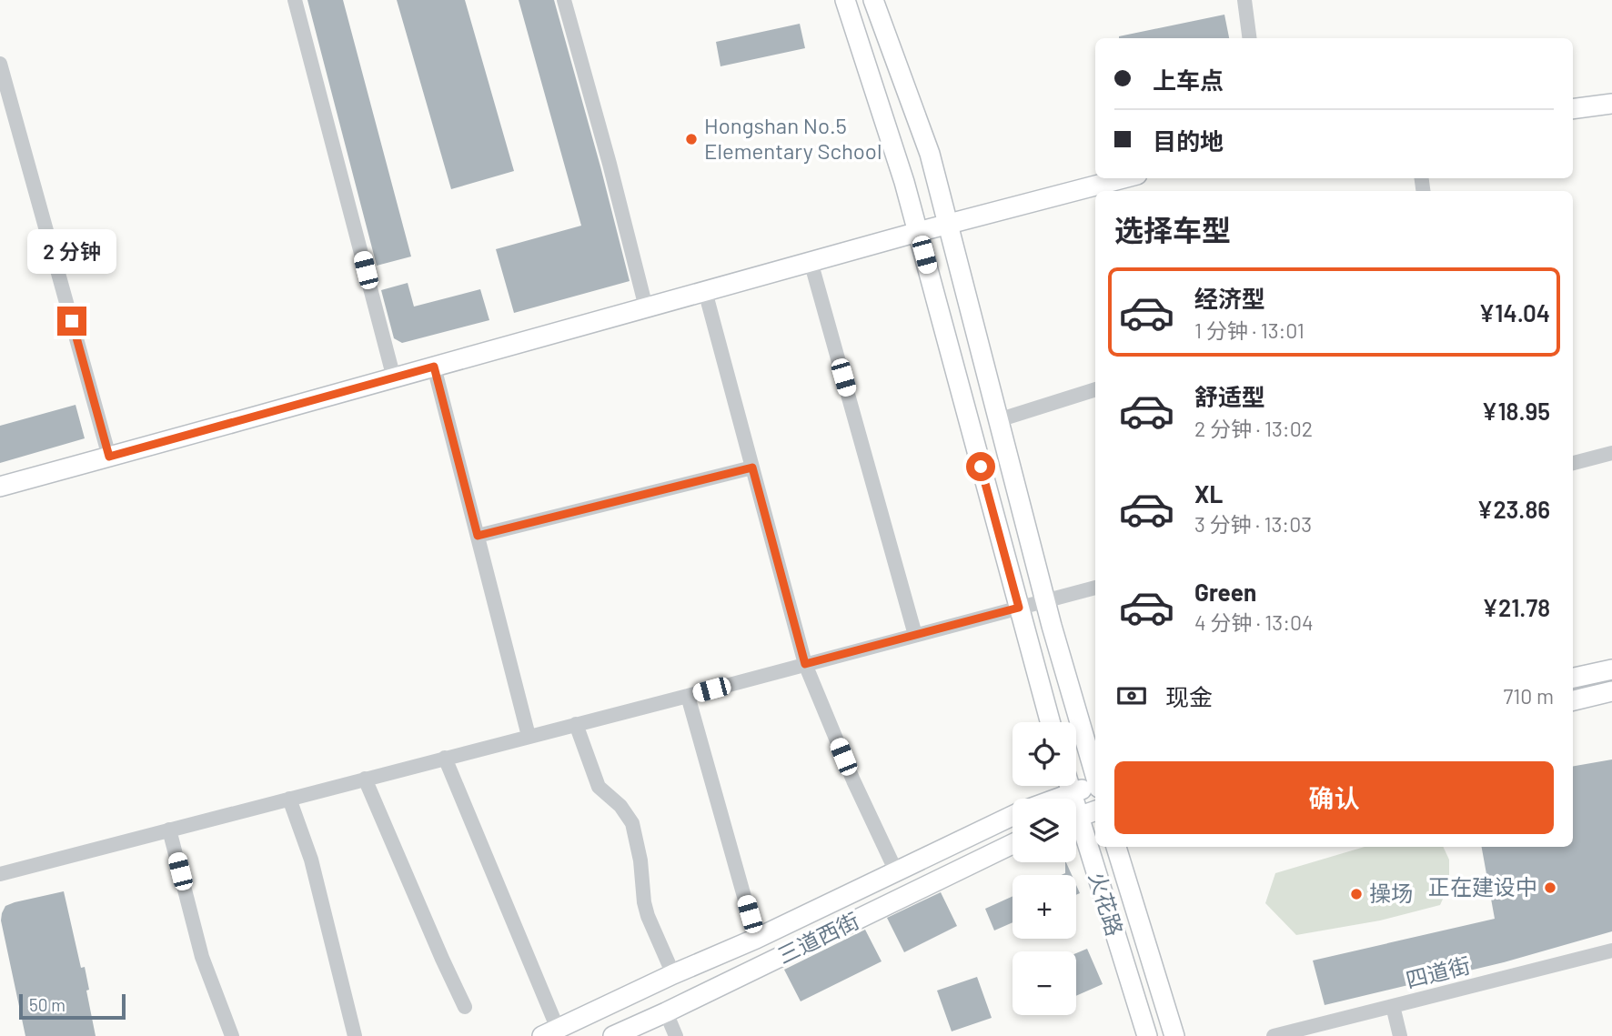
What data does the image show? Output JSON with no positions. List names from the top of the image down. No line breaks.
{"streets":{"street":["火花路","三道西街","四道街"]},"places":["Hongshan No.5 Elementary School","正在建设中","操场"],"scale_bar":"50 m","page":{"banner":["上车点","目的地"],"heading":"选择车型","bubble":"2 分钟","list":[{"name":"经济型","note":"1 分钟 · 13:01","value":"¥14.04"},{"name":"舒适型","note":"2 分钟 · 13:02","value":"¥18.95"},{"name":"XL","note":"3 分钟 · 13:03","value":"¥23.86"},{"name":"Green","note":"4 分钟 · 13:04","value":"¥21.78"}],"pay":["现金","710 m"],"map_buttons":["+","−"],"buttons":"确认","scale":"50 m"}}
